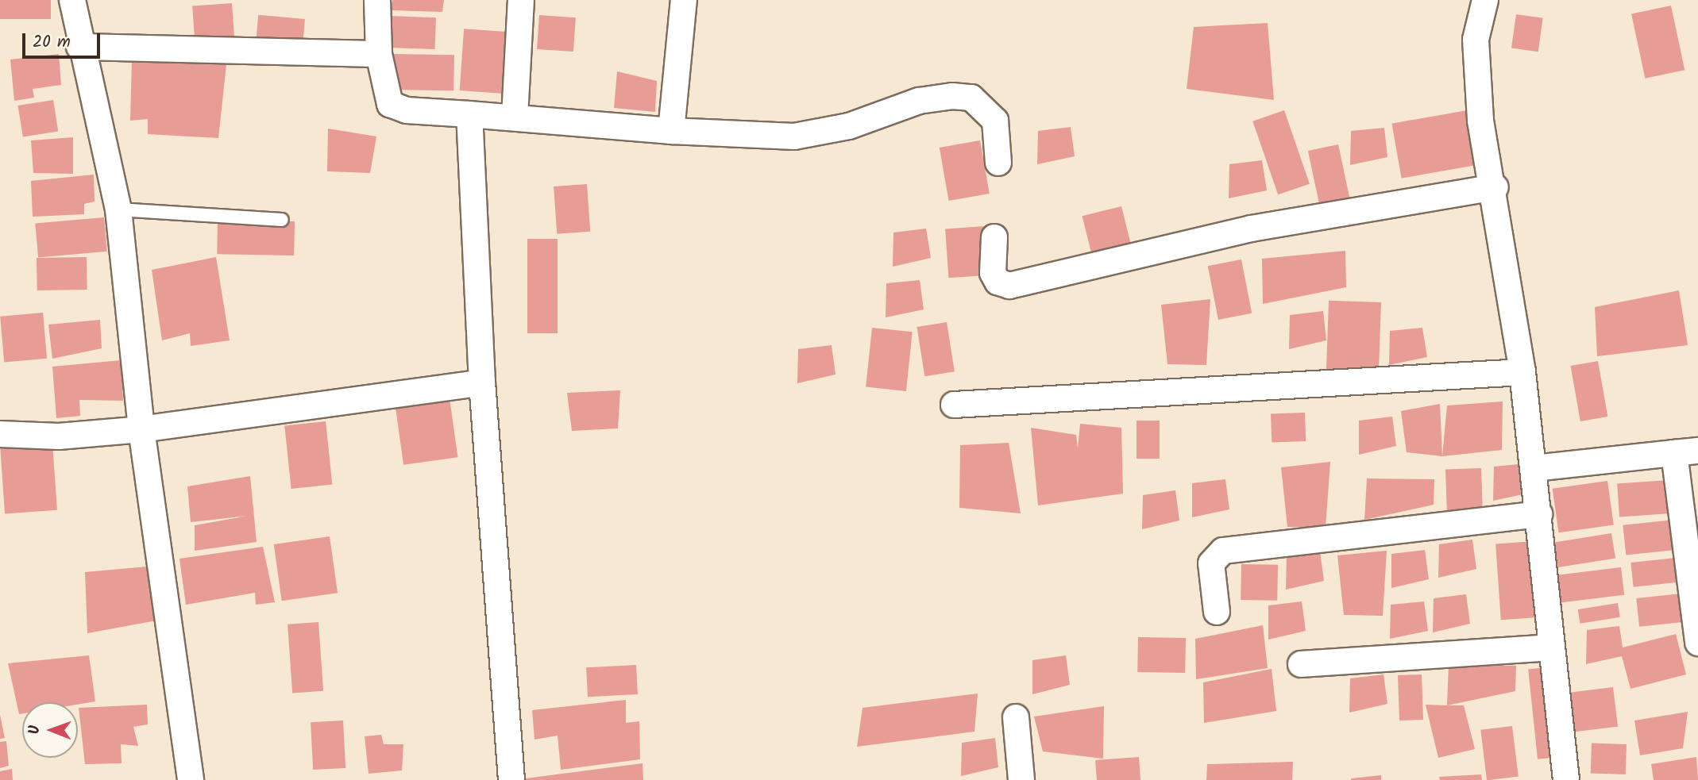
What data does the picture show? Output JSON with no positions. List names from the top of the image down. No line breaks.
{"scale_bar":"20 m","north":"left"}
